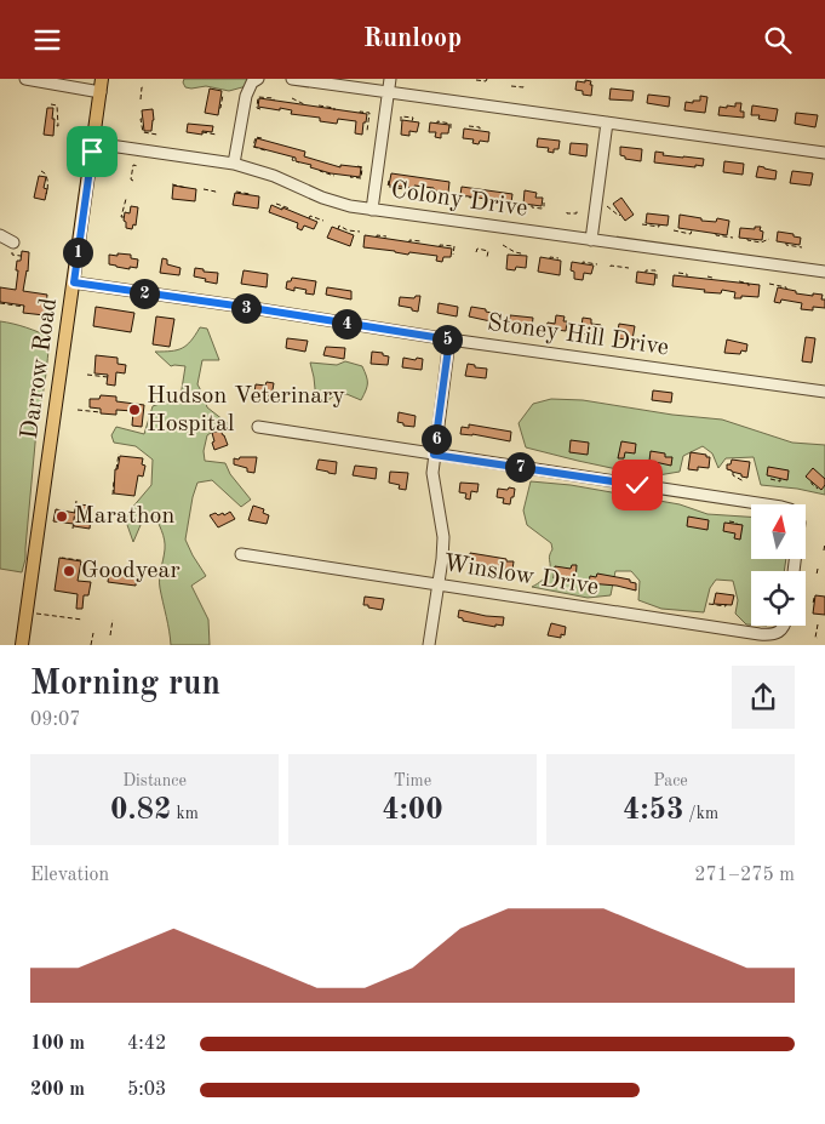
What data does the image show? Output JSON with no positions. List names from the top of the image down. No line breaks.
{"streets":{"main road":["Darrow Road"],"street":["Colony Drive","Stoney Hill Drive","Winslow Drive"]},"crossings":[["Colony Drive","Darrow Road"],["Stoney Hill Drive","Darrow Road"]],"places":["Hudson Veterinary Hospital","Marathon","Goodyear"],"north":"top","page":{"header":"Runloop","pins":["1","2","3","4","5","6","7"],"heading":["Morning run","09:07"],"stats":[["Distance","0.82 km"],["Time","4:00"],["Pace","4:53 /km"]],"chart":["Elevation","271–275 m"],"list":[{"name":"100 m","note":"4:42"},{"name":"200 m","note":"5:03"}]}}
